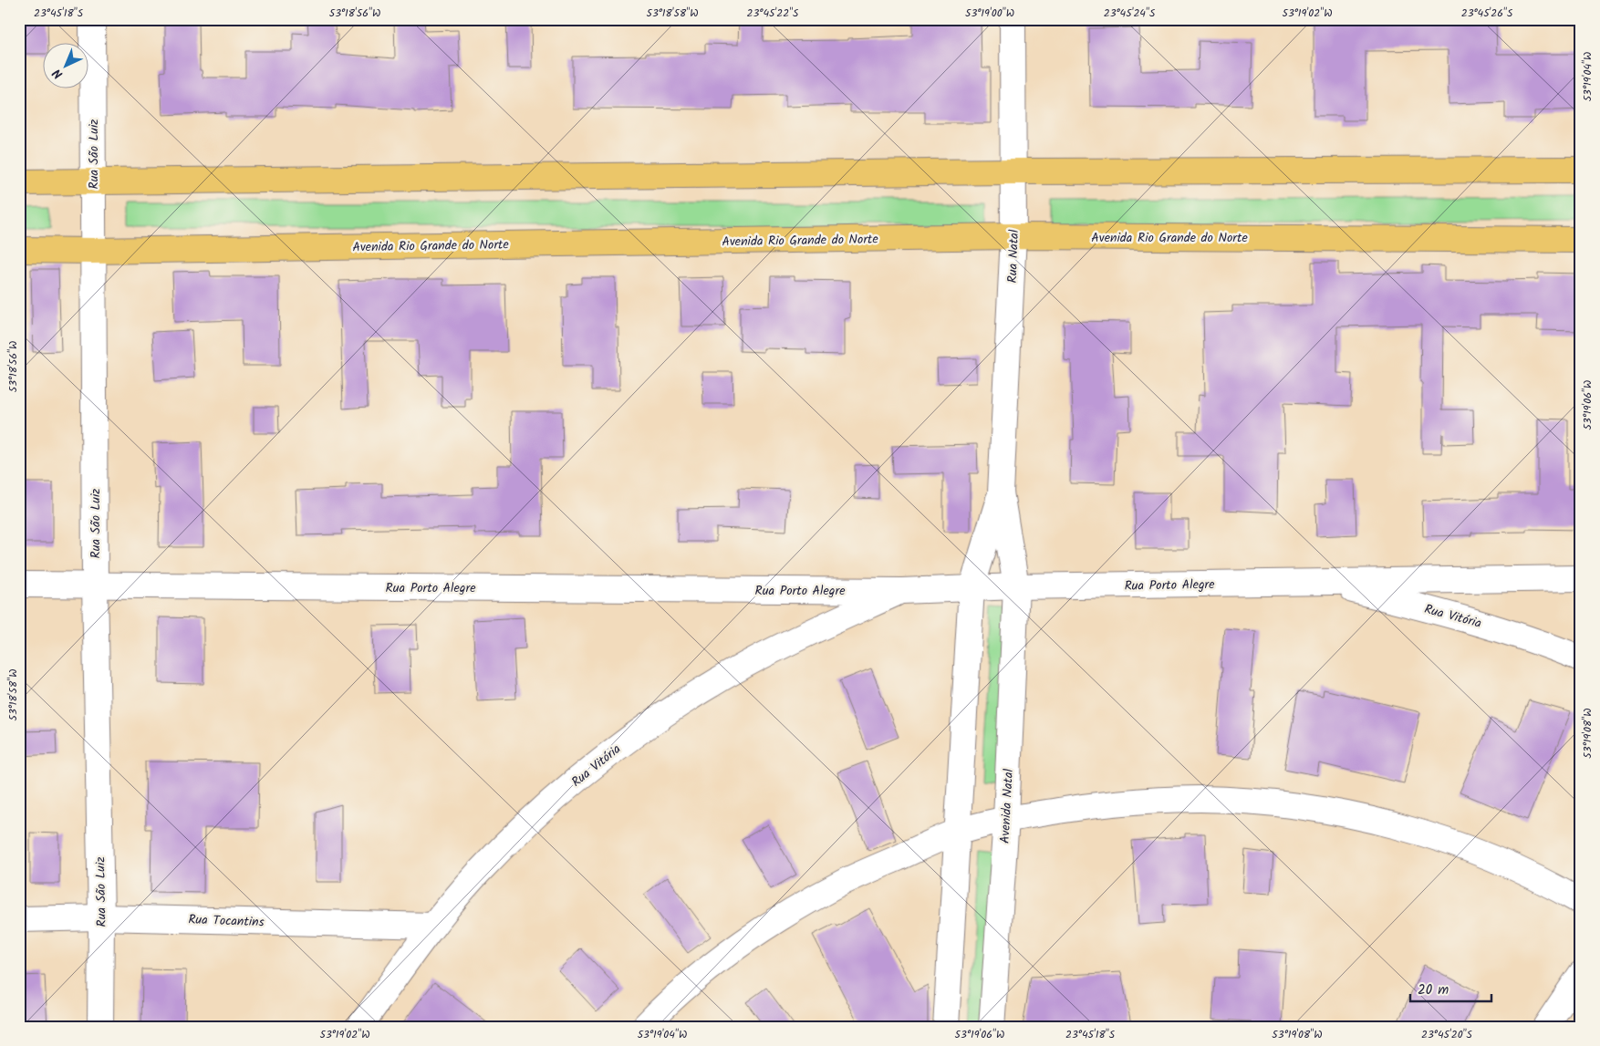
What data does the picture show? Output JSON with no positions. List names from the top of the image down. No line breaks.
{"streets":{"main road":["Avenida Rio Grande do Norte"],"street":["Rua São Luiz","Rua Natal","Rua Porto Alegre","Rua Vitória","Avenida Natal","Rua Tocantins"]},"crossings":[["Rua São Luiz","Avenida Rio Grande do Norte"],["Rua São Luiz","Rua Porto Alegre"],["Rua São Luiz","Rua Tocantins"],["Avenida Rio Grande do Norte","Rua Natal"],["Rua Natal","Rua Porto Alegre"],["Rua Natal","Avenida Natal"],["Rua Porto Alegre","Rua Vitória"],["Rua Porto Alegre","Avenida Natal"],["Rua Vitória","Rua Tocantins"]],"scale_bar":"20 m","north":"bottom left","coordinates":["23°45'18\"S","53°18'56\"W","53°18'58\"W","23°45'22\"S","53°19'00\"W","23°45'24\"S","53°19'02\"W","23°45'26\"S","53°19'04\"W","53°19'06\"W","53°19'08\"W","23°45'20\"S"]}
